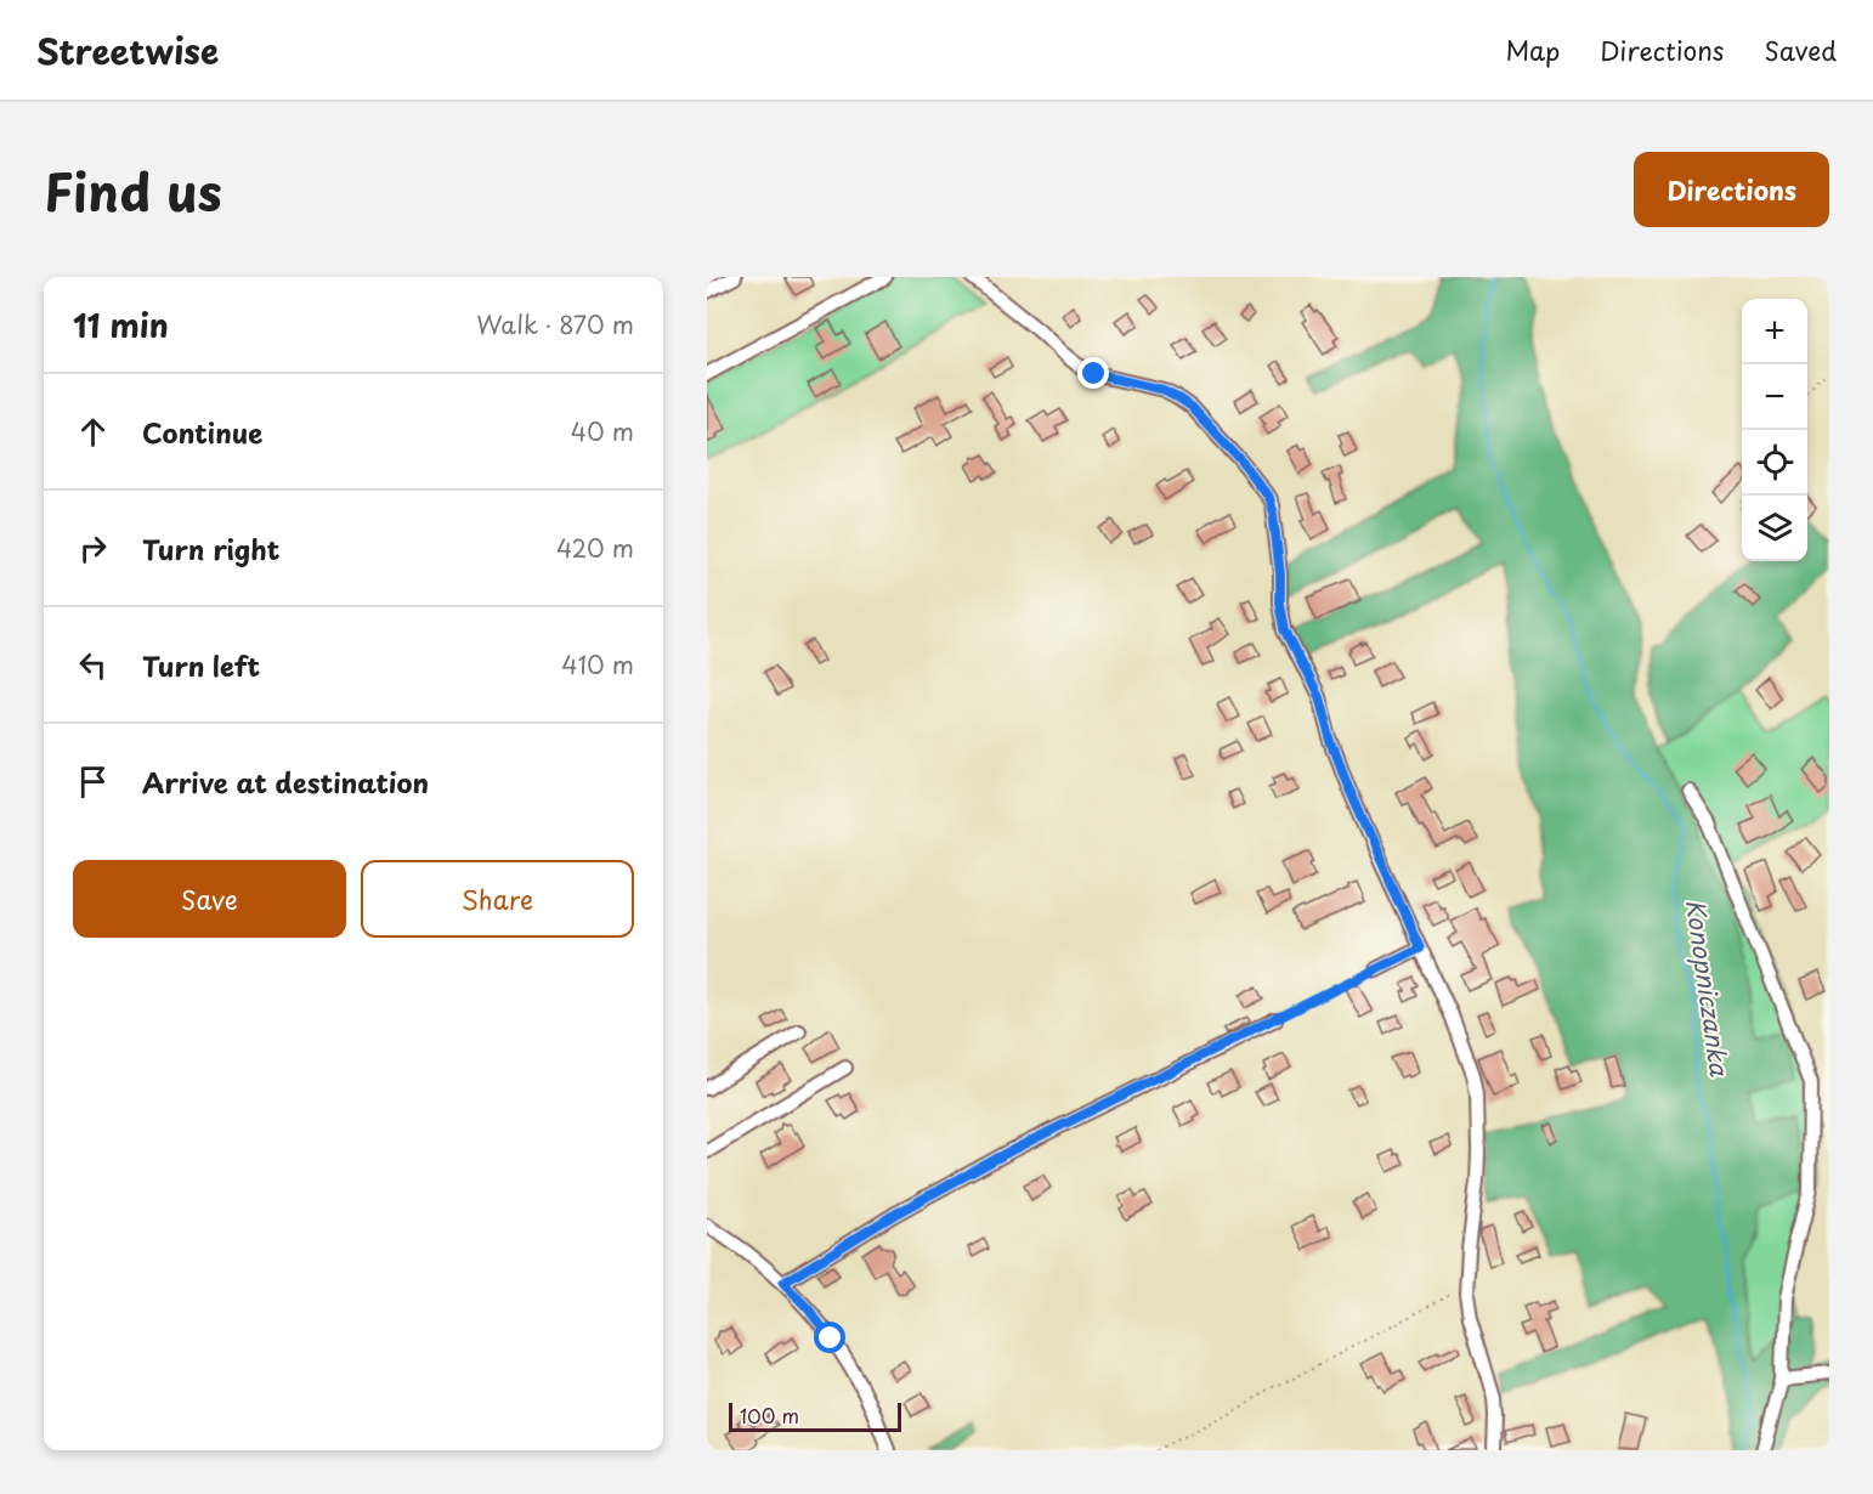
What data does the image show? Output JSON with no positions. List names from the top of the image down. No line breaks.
{"water":["Konopniczanka"],"scale_bar":"100 m","page":{"header":"Streetwise","nav":["Map","Directions","Saved"],"title":"Find us","buttons":["Directions",["Save","Share"]],"heading":["11 min","Walk · 870 m"],"map_buttons":["+","−"],"list":[["Continue","40 m"],["Turn right","420 m"],["Turn left","410 m"],"Arrive at destination"],"scale":"100 m"}}
